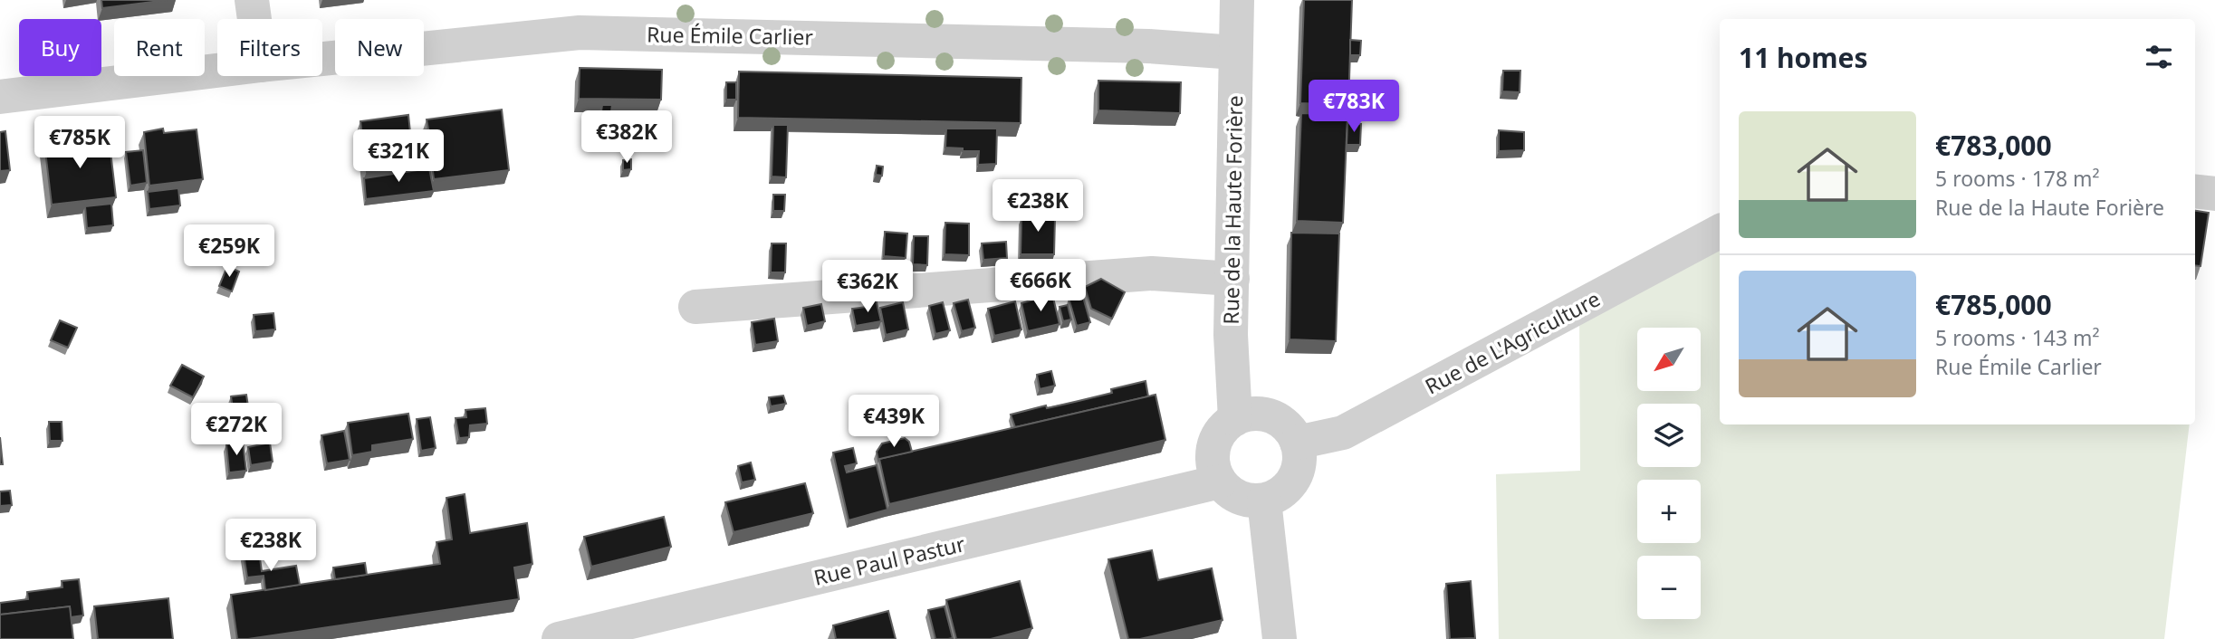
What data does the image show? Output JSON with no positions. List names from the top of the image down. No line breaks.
{"streets":{"street":["Rue Émile Carlier","Rue de la Haute Forière","Rue de L'Agriculture","Rue Paul Pastur"]},"crossings":[["Rue Émile Carlier","Rue de la Haute Forière"],["Rue de la Haute Forière","Rue de L'Agriculture"],["Rue de la Haute Forière","Rue Paul Pastur"],["Rue de L'Agriculture","Rue Paul Pastur"]],"north":"bottom left","page":{"chip":["Buy","Rent","Filters","New"],"heading":"11 homes","price":["€783K","€382K","€785K","€321K","€238K","€259K","€666K","€362K","€439K","€272K","€238K"],"list":[{"name":"€783,000","note":"5 rooms · 178 m² · Rue de la Haute Forière"},{"name":"€785,000","note":"5 rooms · 143 m² · Rue Émile Carlier"}],"map_buttons":["+","−"]}}
